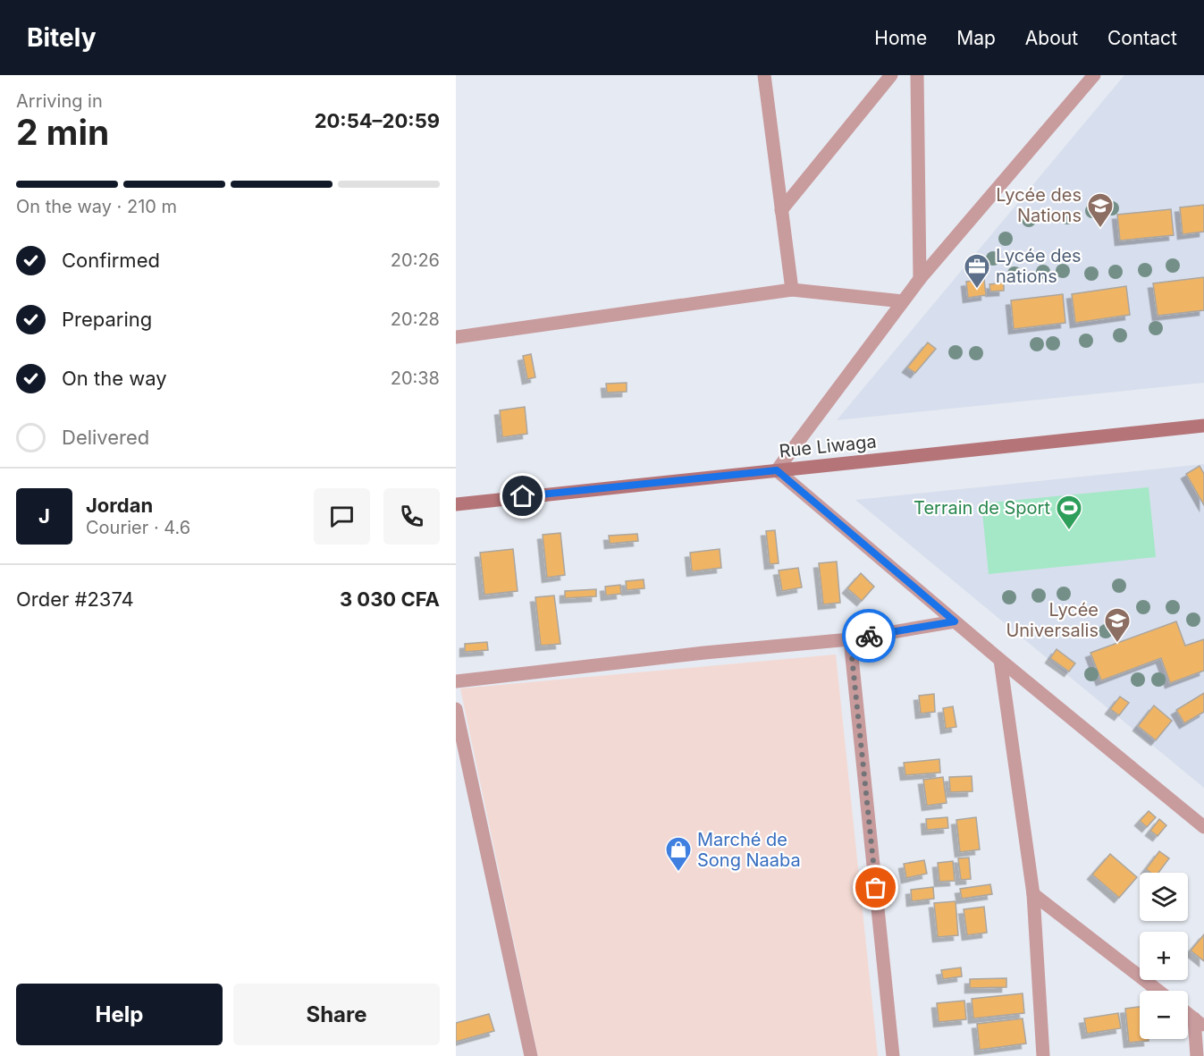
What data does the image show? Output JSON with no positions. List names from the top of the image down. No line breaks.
{"streets":{"main road":["Rue Liwaga"]},"places":{"school or university":["Lycée des Nations","Lycée Universalis"],"office":["Lycée des nations"],"sports":["Terrain de Sport"],"shop":["Marché de Song Naaba"]},"page":{"header":"Bitely","nav":["Home","Map","About","Contact"],"heading":["2 min","Arriving in","20:54–20:59"],"panel":["Jordan","Courier · 4.6","Order #2374","3 030 CFA"],"bar":"On the way · 210 m","list":[["Confirmed","20:26"],["Preparing","20:28"],["On the way","20:38"],"Delivered"],"round":"J","map_buttons":["+","−"],"buttons":["Help","Share"]}}
